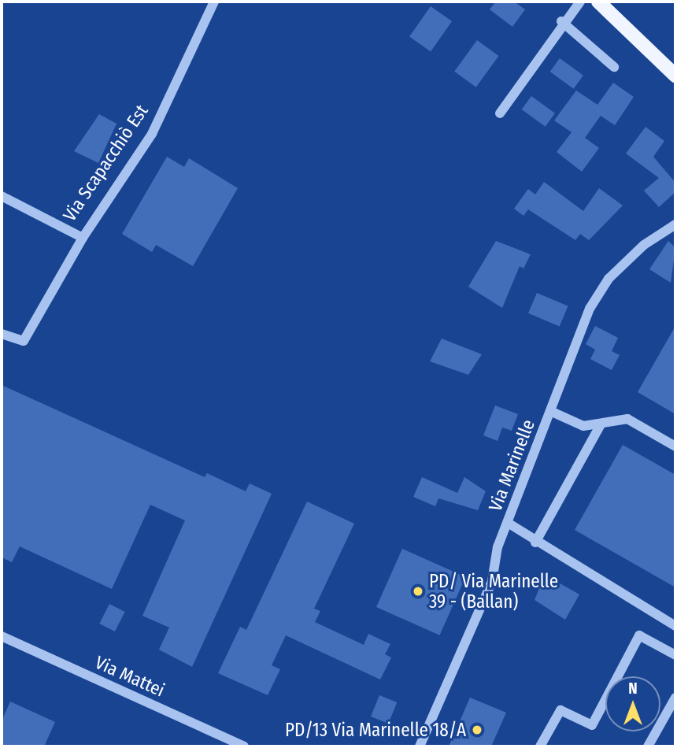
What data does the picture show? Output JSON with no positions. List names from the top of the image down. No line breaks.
{"streets":{"street":["Via Scapacchiò Est","Via Marinelle","Via Mattei"]},"places":["PD/ Via Marinelle 39 - (Ballan)","PD/13 Via Marinelle 18/A"],"north":"top"}
